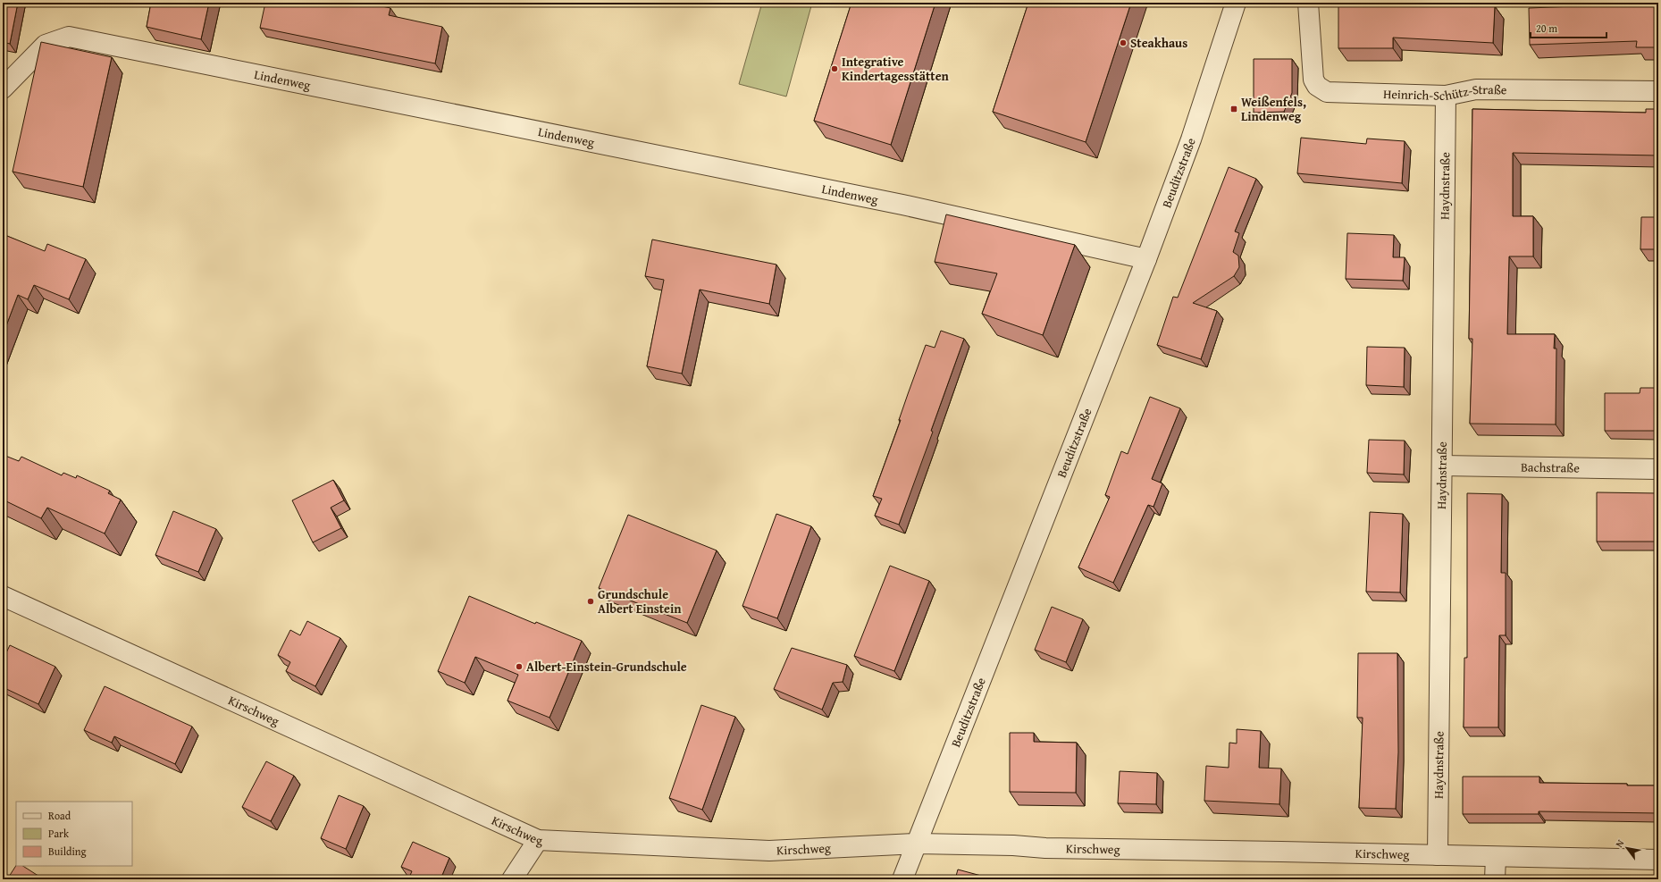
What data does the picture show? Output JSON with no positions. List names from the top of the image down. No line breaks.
{"streets":{"street":["Lindenweg","Heinrich-Schütz-Straße","Beuditzstraße","Haydnstraße","Bachstraße","Kirschweg"]},"crossings":[["Lindenweg","Beuditzstraße"],["Heinrich-Schütz-Straße","Haydnstraße"],["Beuditzstraße","Kirschweg"],["Haydnstraße","Bachstraße"],["Haydnstraße","Kirschweg"]],"places":{"other":["Steakhaus","Integrative Kindertagesstätten","Grundschule Albert Einstein","Albert-Einstein-Grundschule"],"transit":["Weißenfels, Lindenweg"]},"legend":["Road","Park","Building"],"scale_bar":"20 m","north":"top left"}
